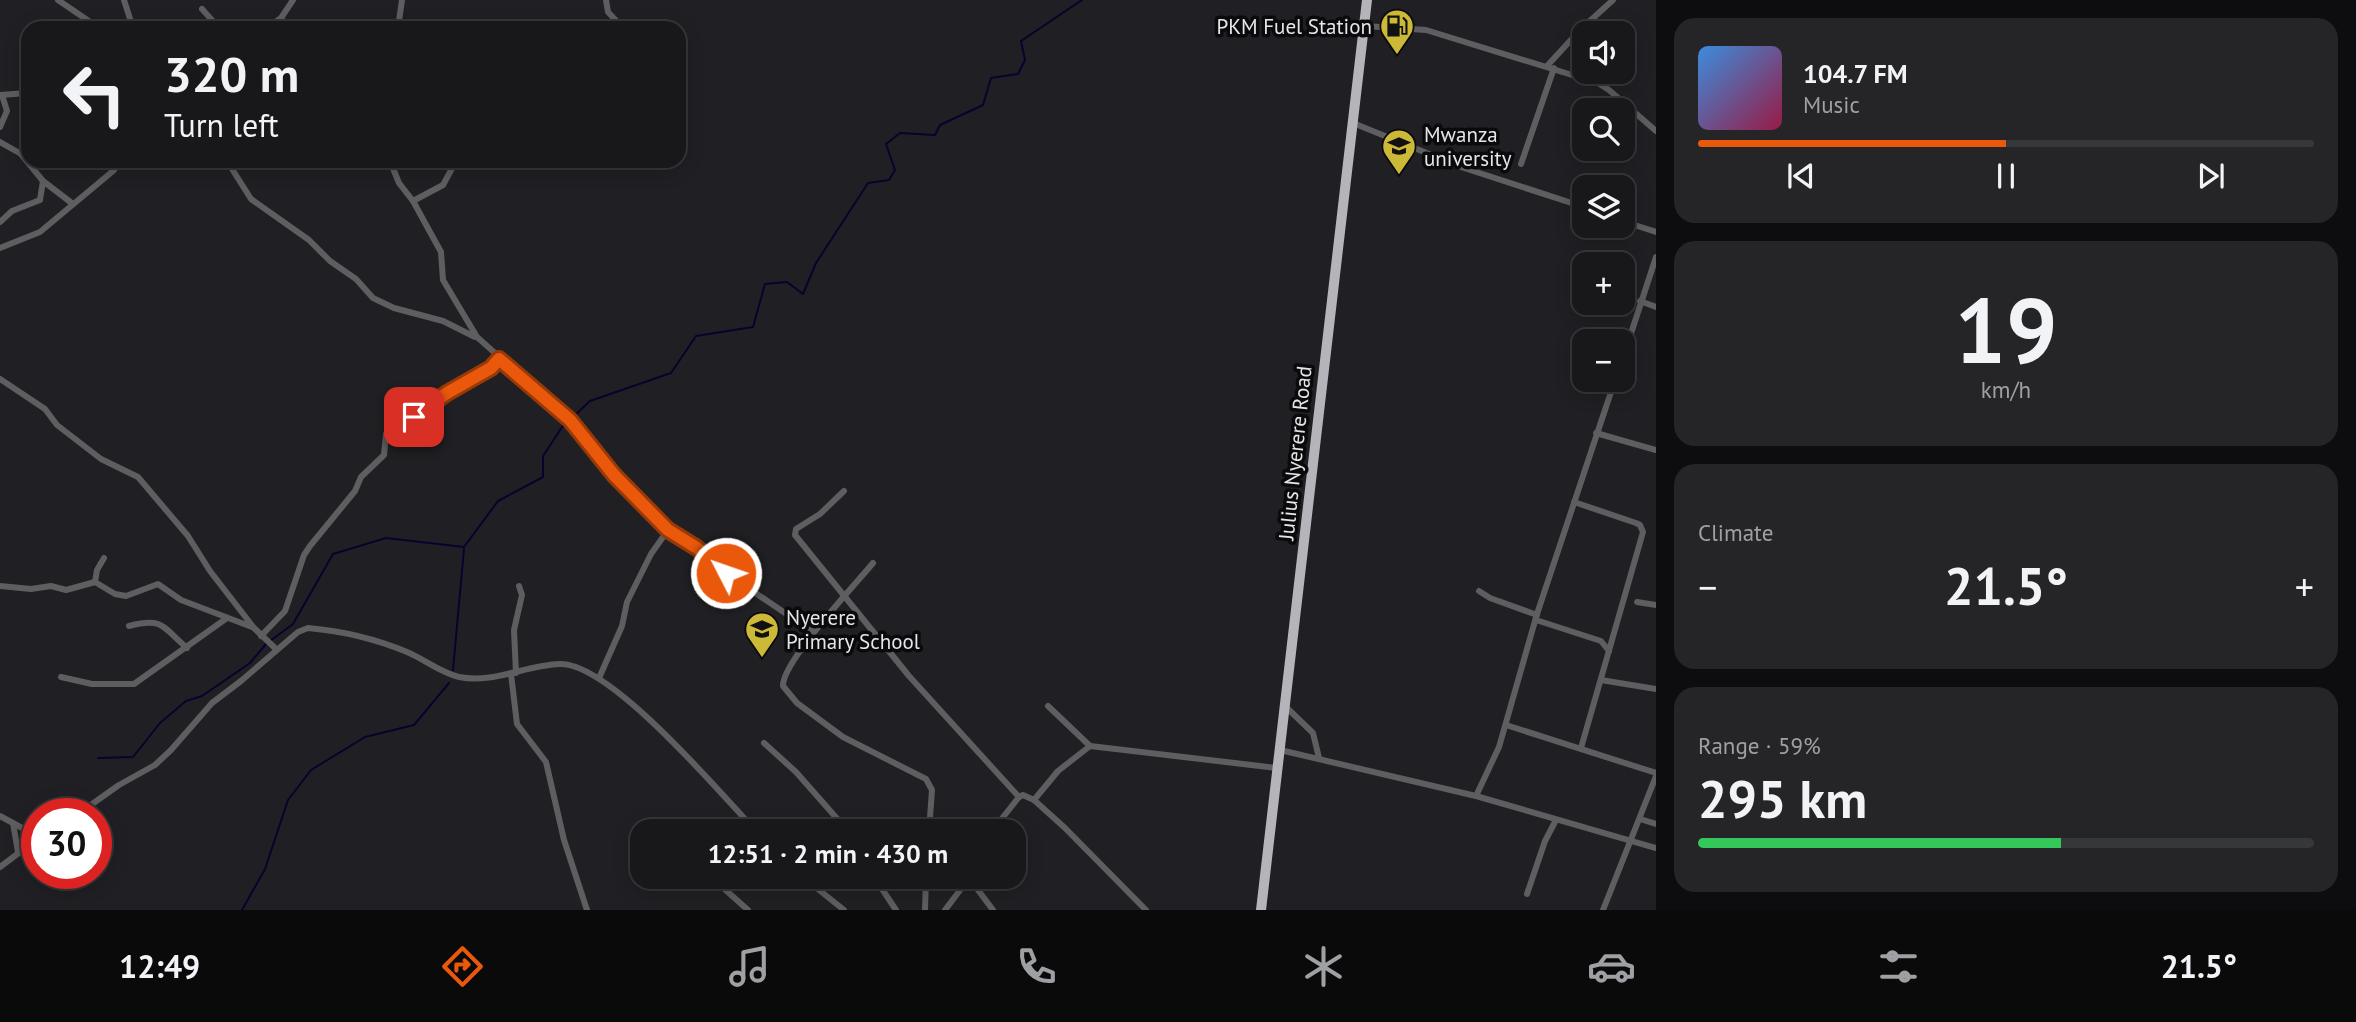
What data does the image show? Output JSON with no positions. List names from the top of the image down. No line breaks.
{"streets":{"highway":["Julius Nyerere Road"]},"places":{"fuel station":["PKM Fuel Station"],"school or university":["Mwanza university","Nyerere Primary School"]},"page":{"map_buttons":["+","−"],"turn":["320 m","Turn left"],"song":["104.7 FM","Music"],"tile":[["19","km/h"],"Climate",["Range · 59%","295 km"]],"heat":["−","21.5°","+"],"limit":"30","trip":"12:51 · 2 min · 430 m","tabs":["12:49","21.5°"]}}
